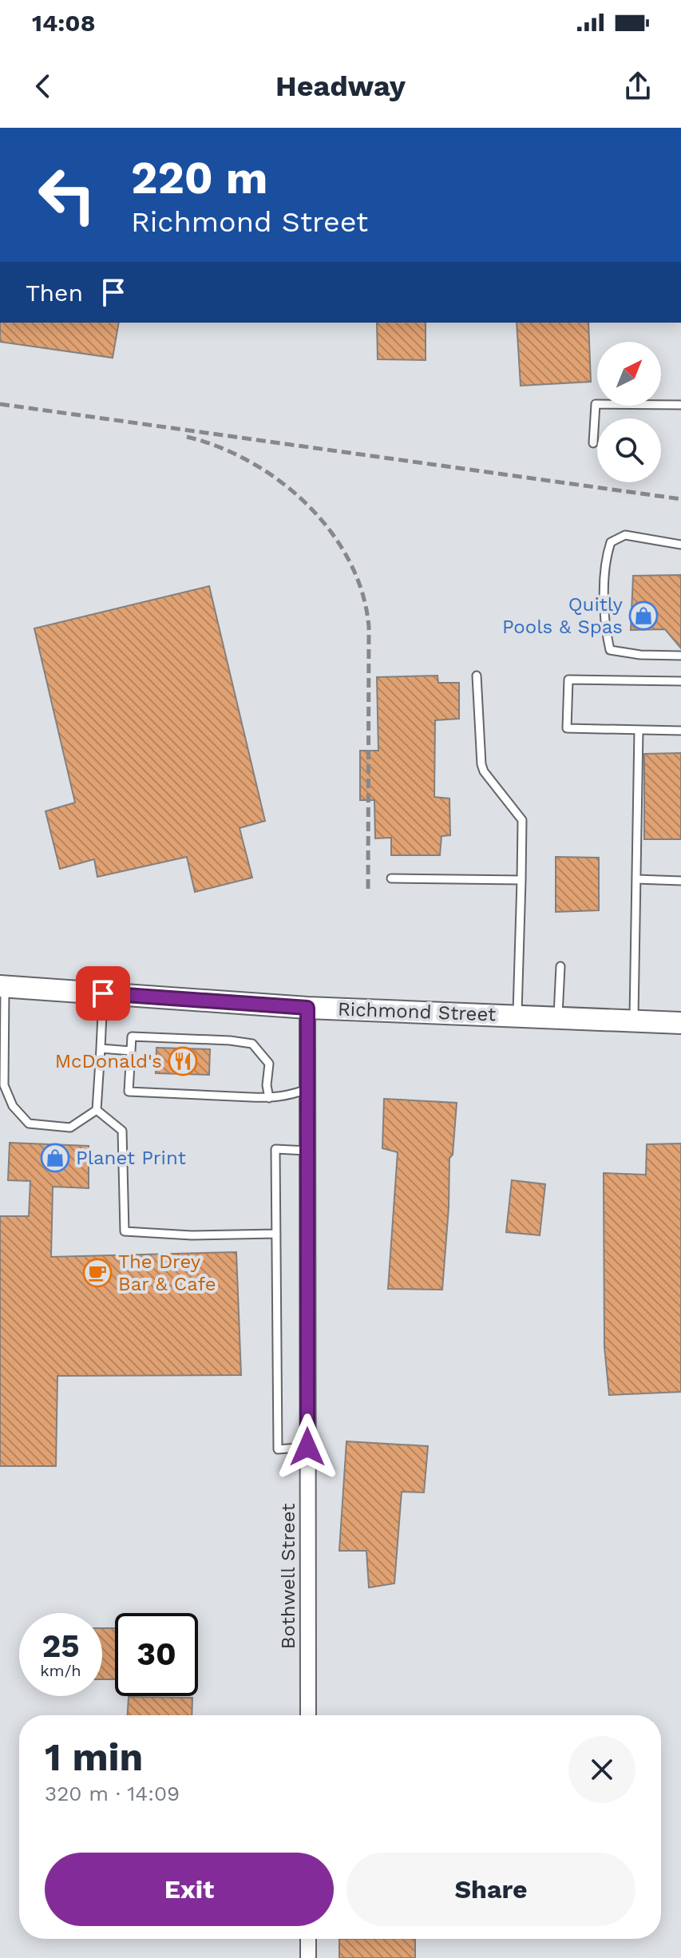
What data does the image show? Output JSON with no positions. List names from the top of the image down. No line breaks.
{"streets":{"main road":["Richmond Street"],"street":["Bothwell Street"]},"crossings":[["Richmond Street","Bothwell Street"]],"places":{"shop":["Quitly Pools & Spas","Planet Print"],"restaurant":["McDonald's"],"cafe":["The Drey Bar & Cafe"]},"north":"top right","page":{"status":"14:08","header":"Headway","turn":["220 m","Richmond Street"],"then":"Then","speed":"25 km/h","limit":"30","heading":["1 min","320 m · 14:09"],"buttons":["Exit","Share"]}}
